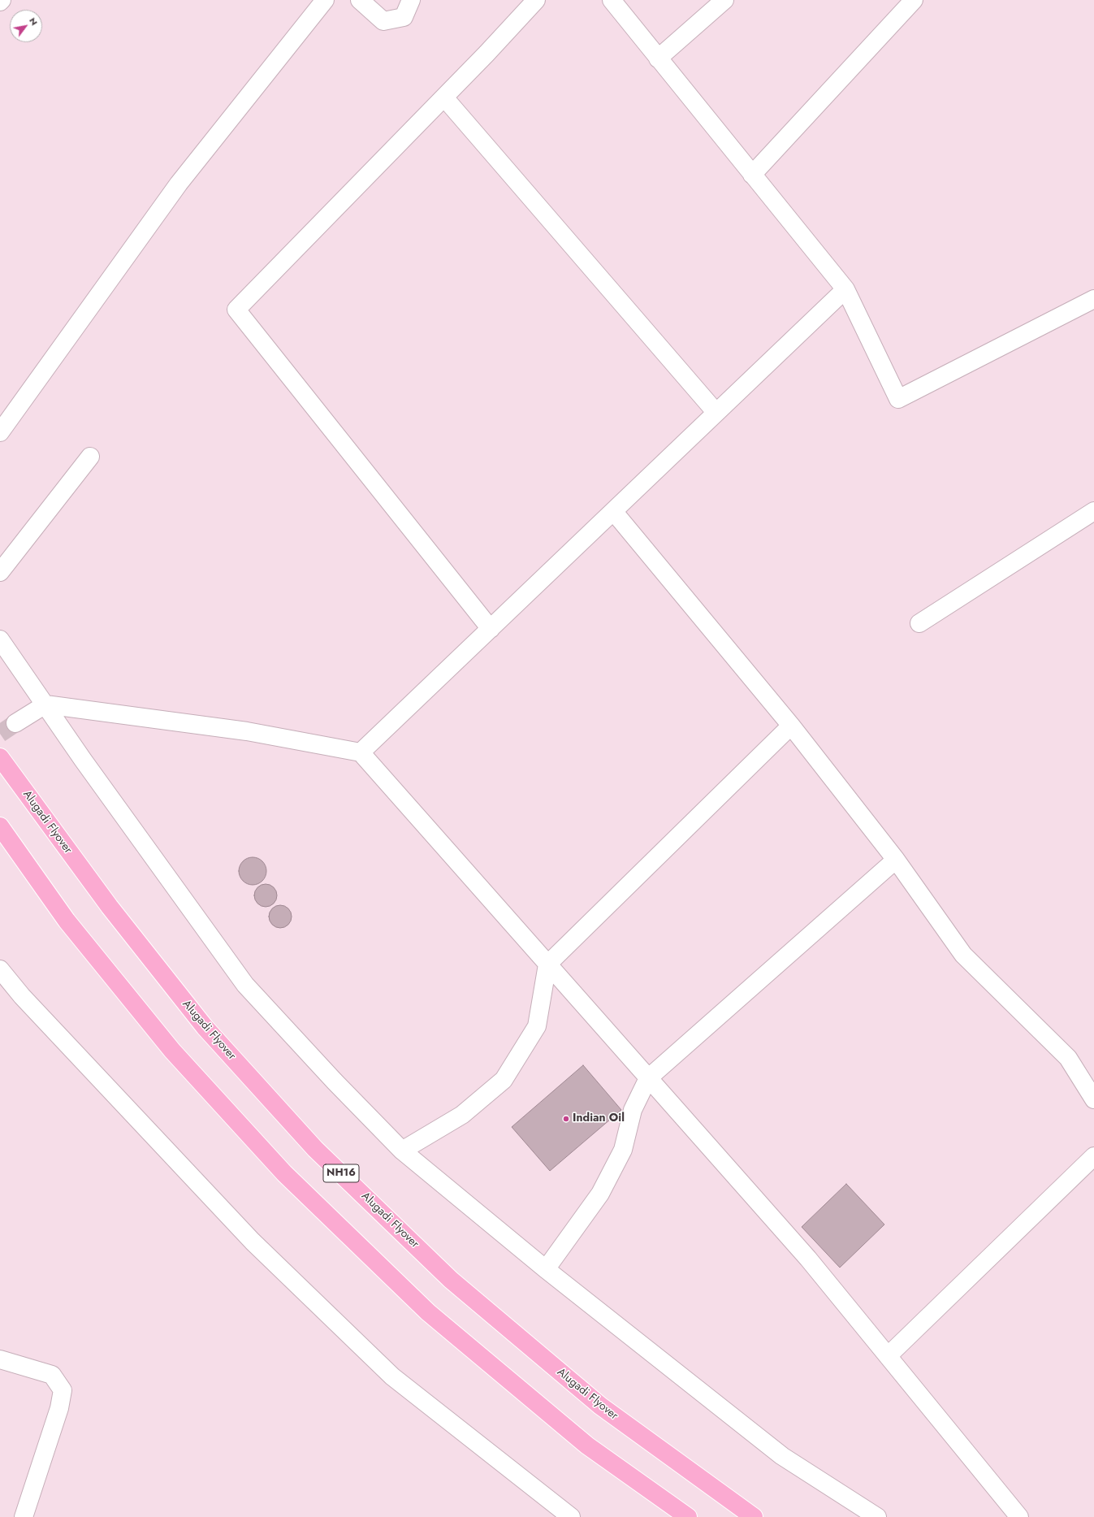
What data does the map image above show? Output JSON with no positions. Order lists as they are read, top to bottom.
{
  "streets": {
    "highway": ["Alugadi Flyover", "NH16"]
  },
  "places": ["Indian Oil"],
  "north": "top right"
}
